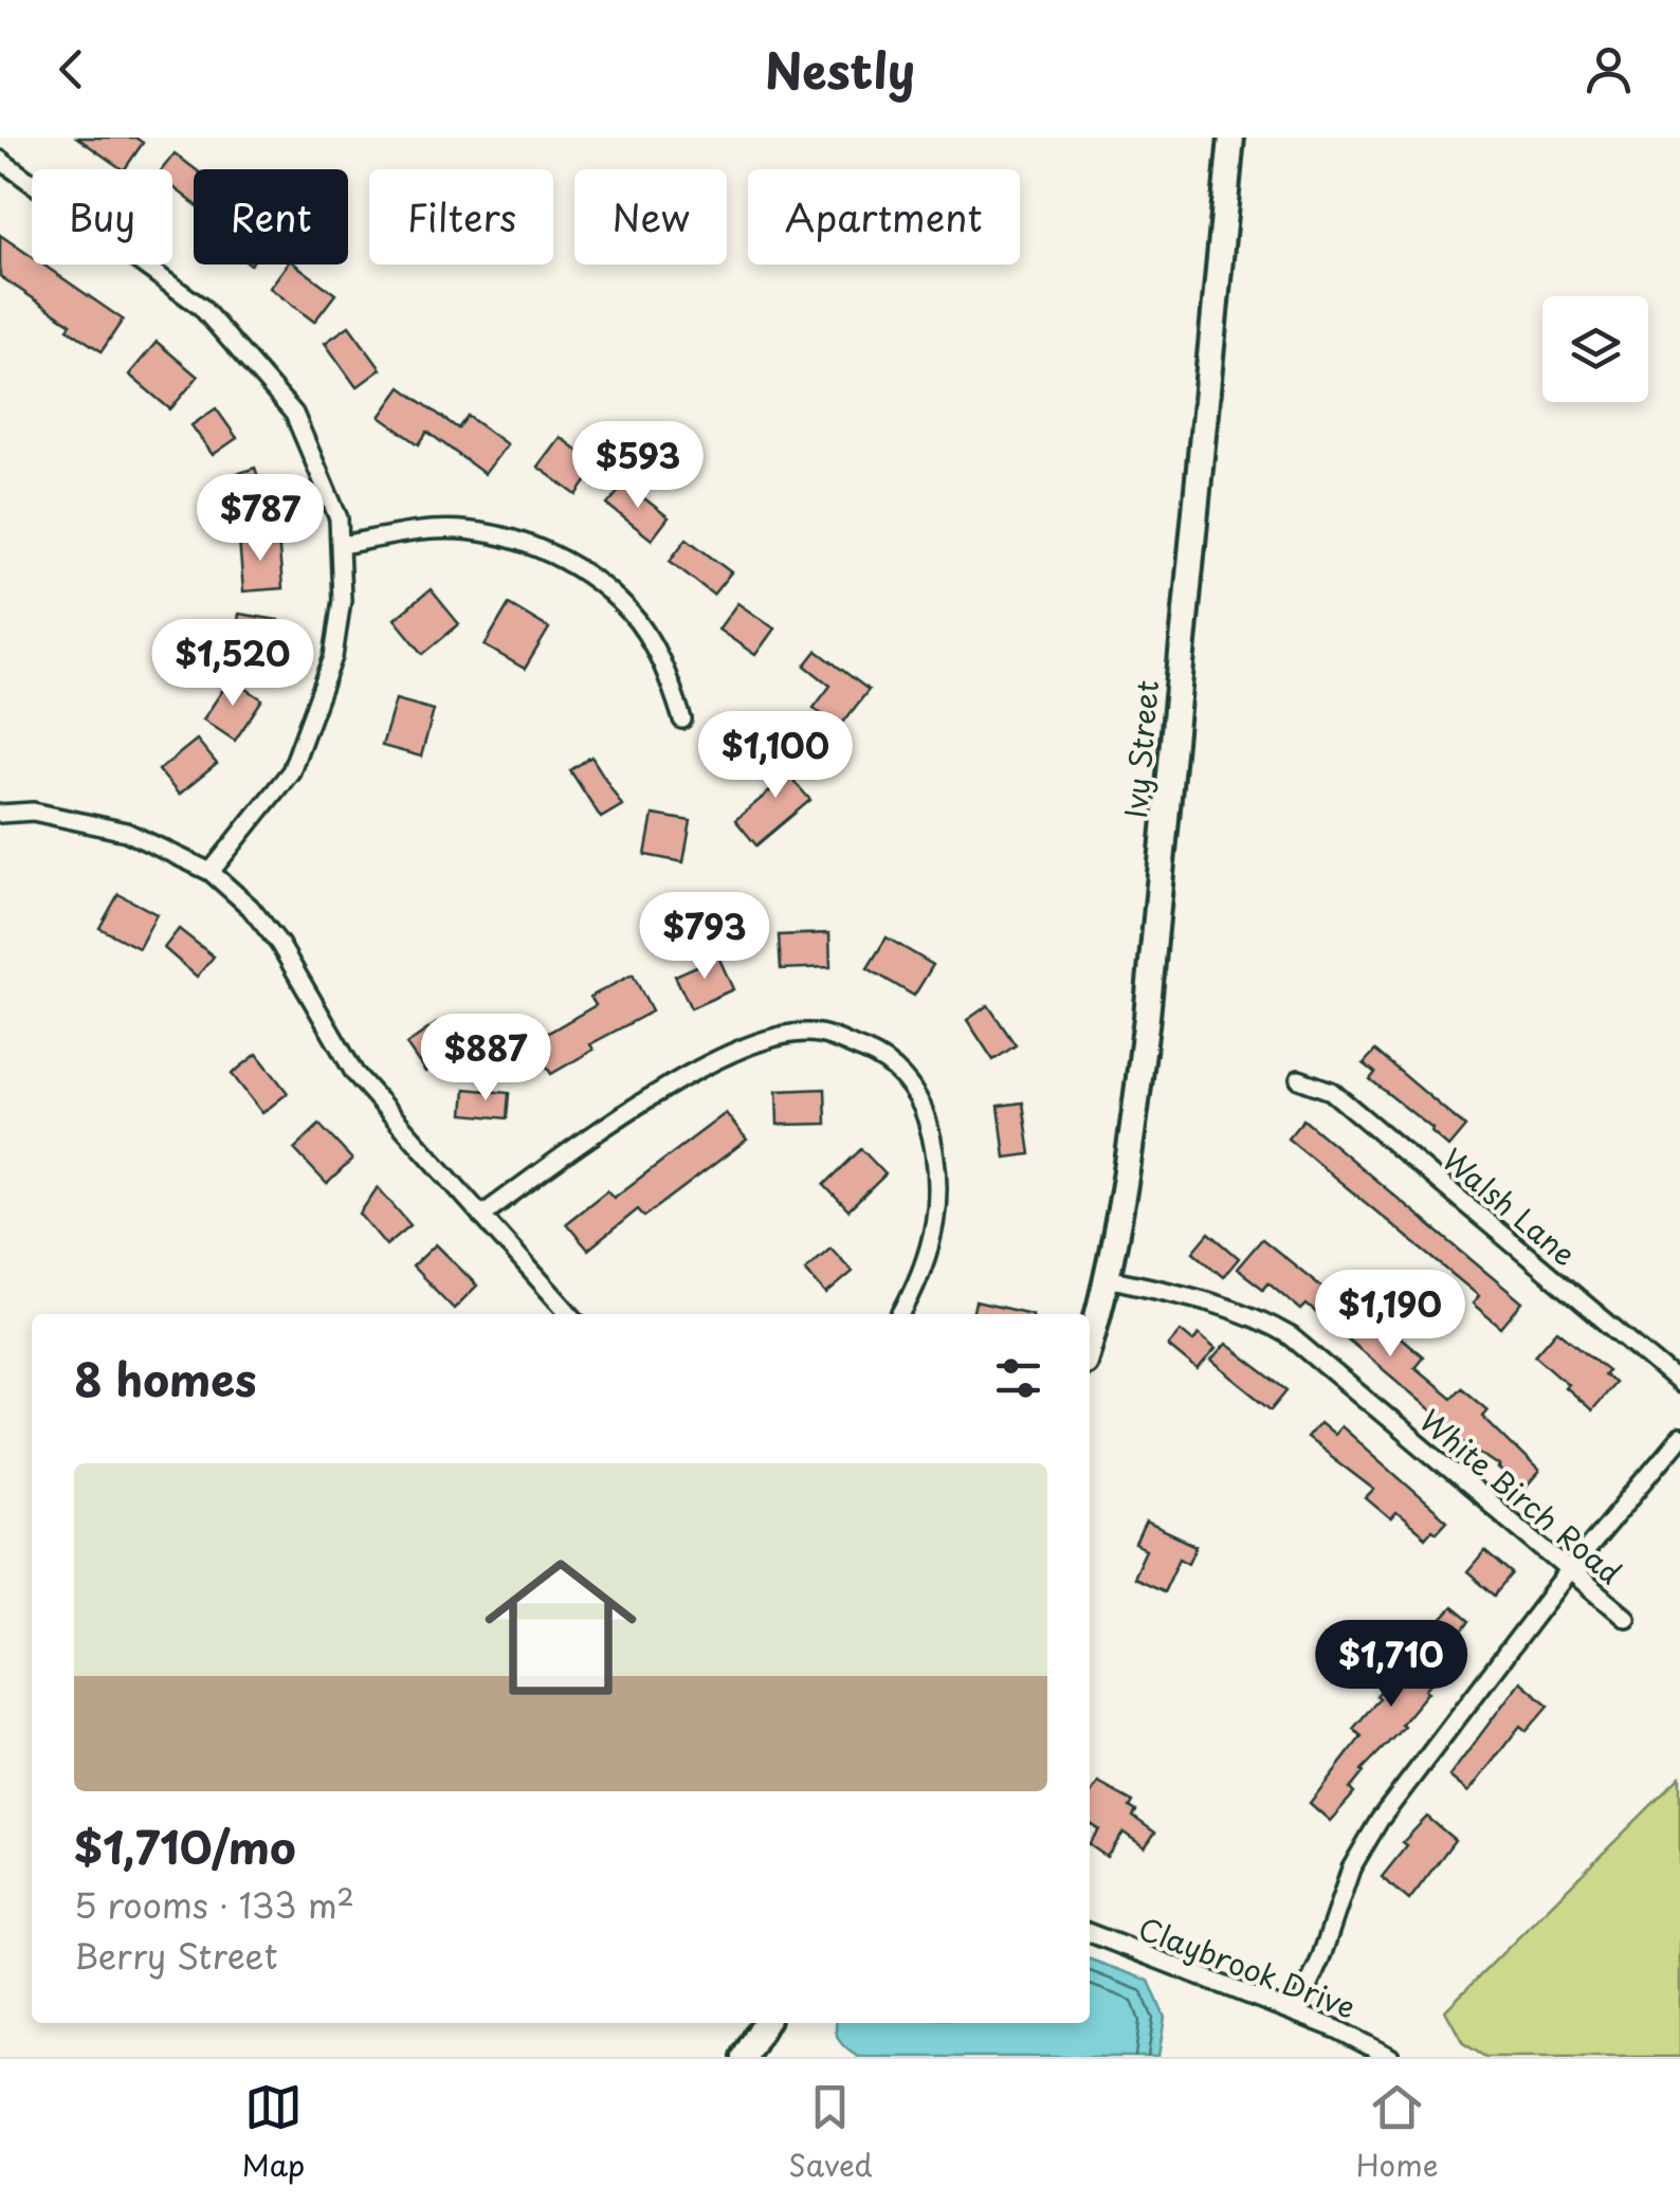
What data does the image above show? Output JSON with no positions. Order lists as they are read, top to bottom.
{
  "streets": {
    "main road": ["Ivy Street"],
    "street": ["Walsh Lane", "White Birch Road", "Claybrook Drive"]
  },
  "crossings": [
    ["Ivy Street", "White Birch Road"]
  ],
  "page": {
    "header": "Nestly",
    "chip": [
      "Buy",
      "Rent",
      "Filters",
      "New",
      "Apartment"
    ],
    "price": [
      "$593",
      "$787",
      "$1,520",
      "$1,100",
      "$793",
      "$887",
      "$1,190",
      "$1,710"
    ],
    "heading": "8 homes",
    "list": [
      {
        "name": "$1,710/mo",
        "note": "5 rooms · 133 m² · Berry Street"
      }
    ],
    "tabs": ["Map", "Saved", "Home"]
  }
}
